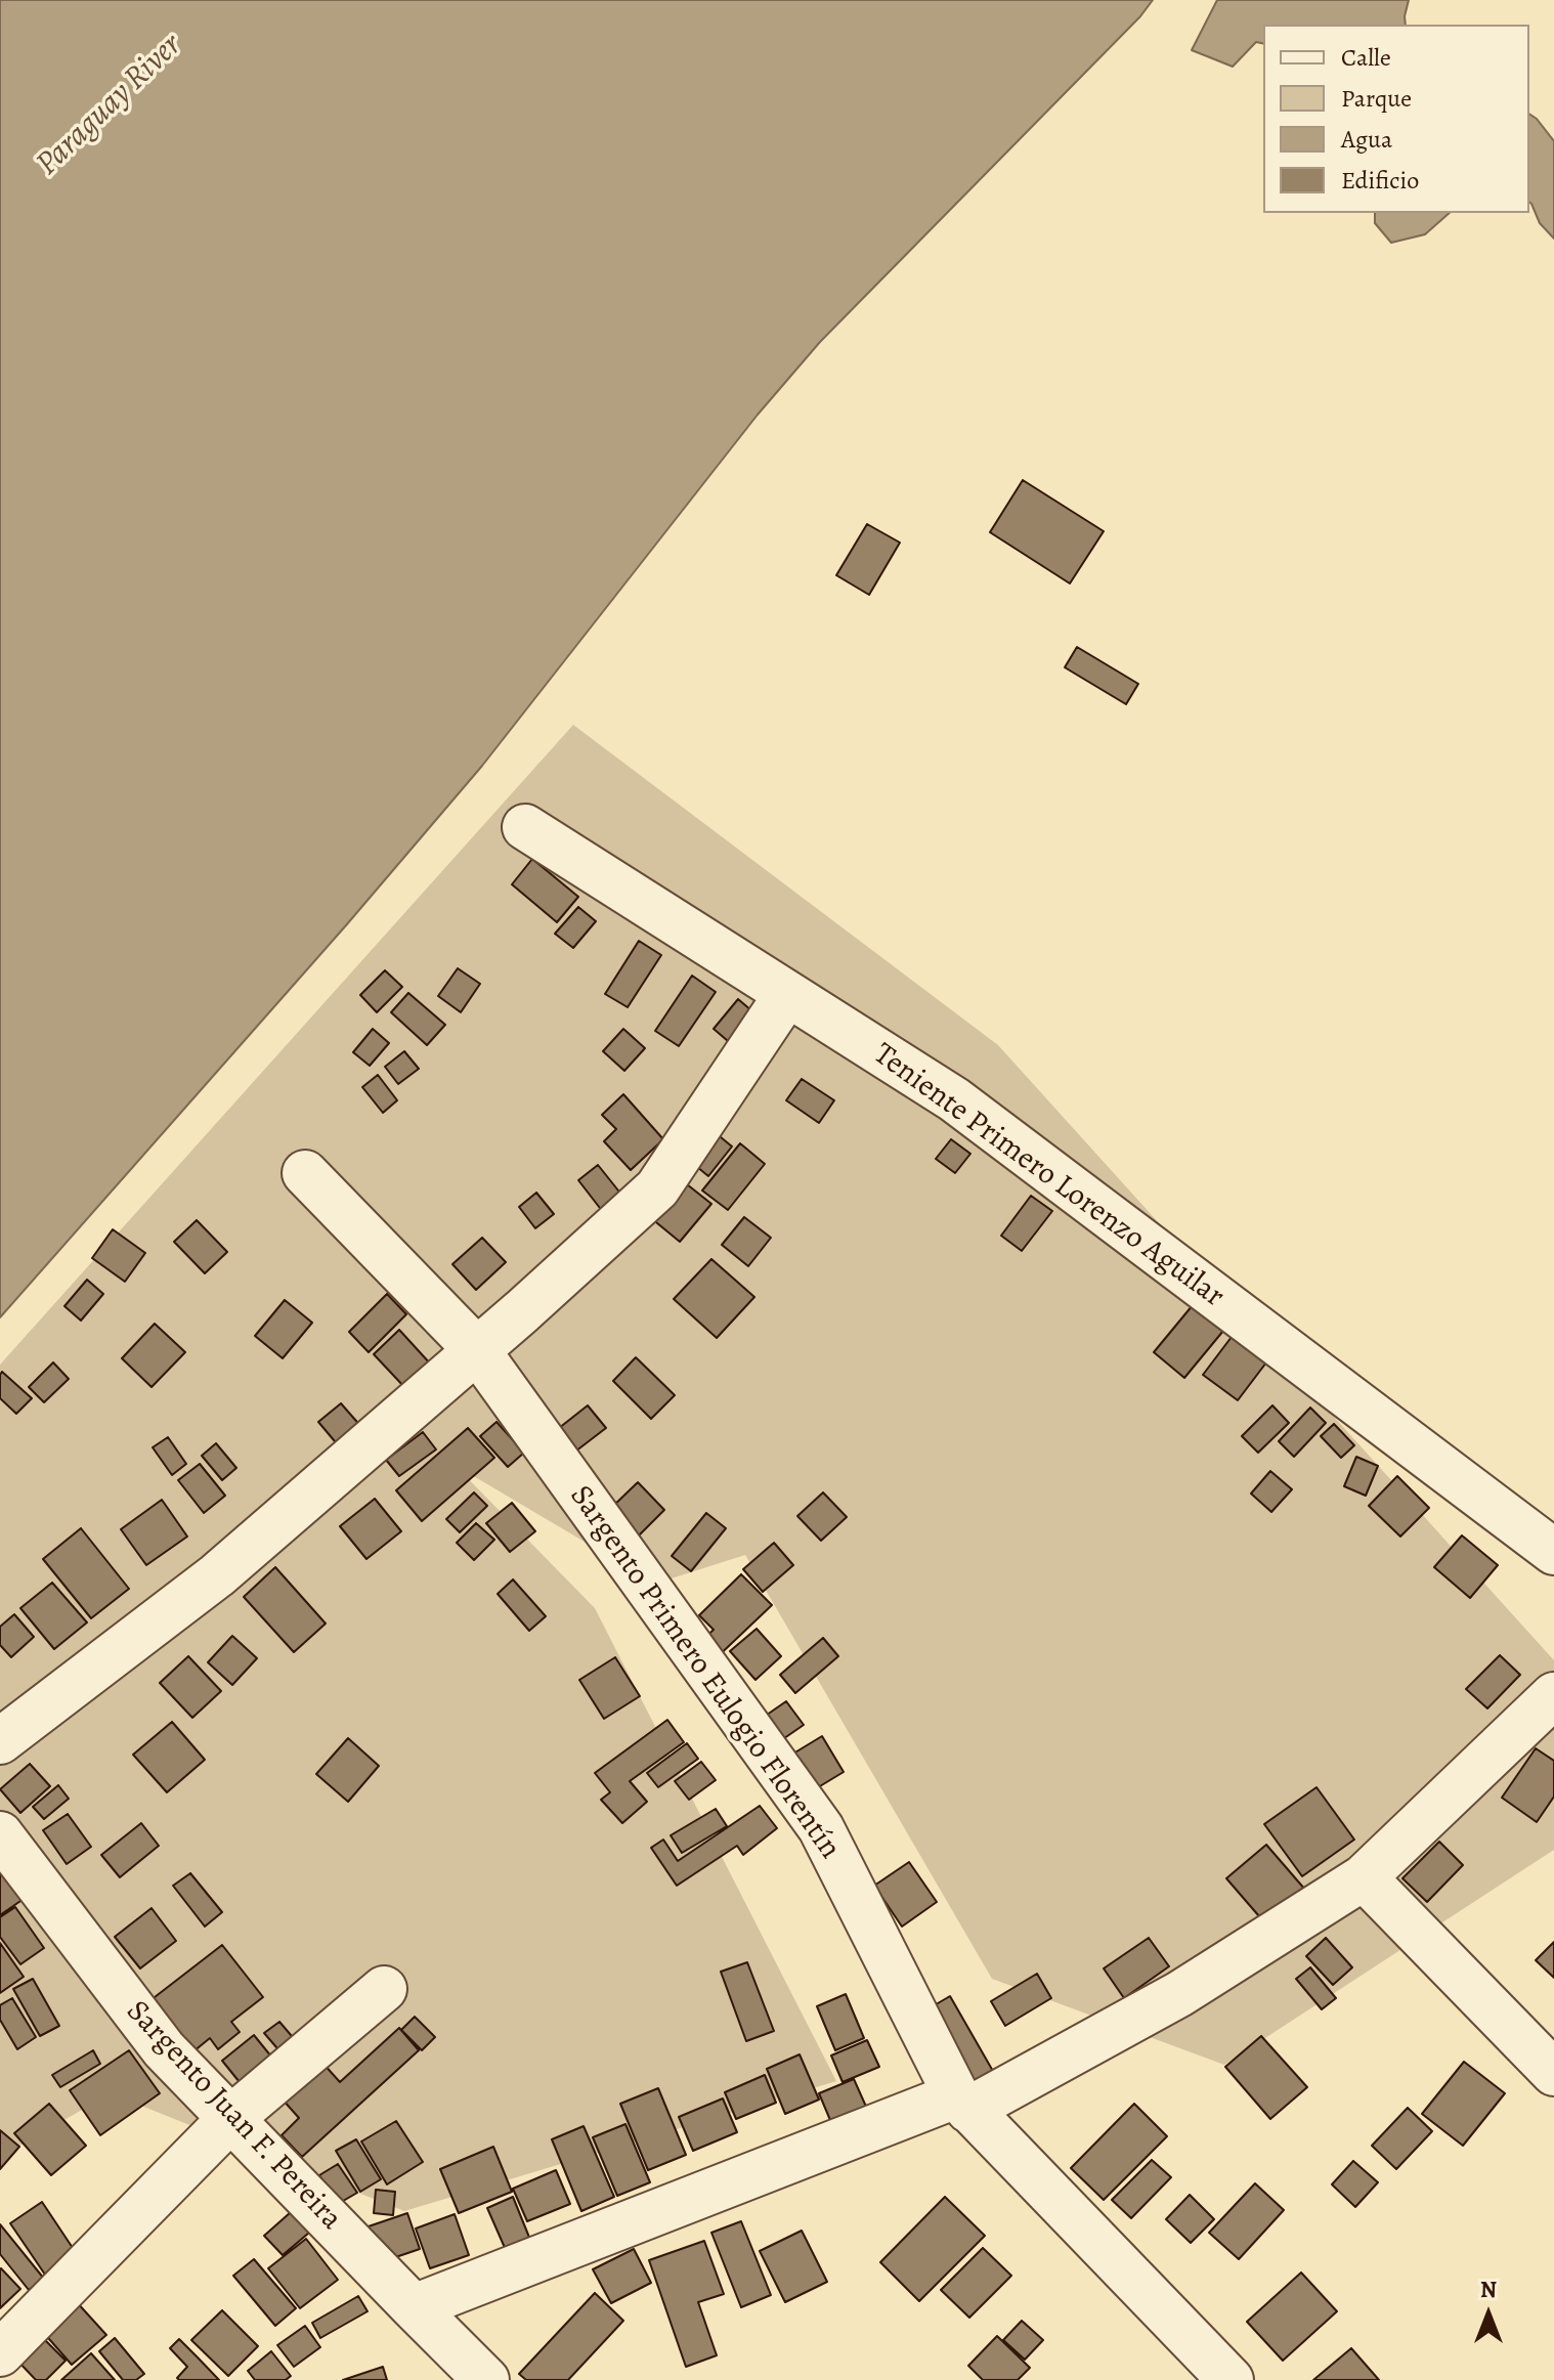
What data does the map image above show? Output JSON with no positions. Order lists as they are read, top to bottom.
{
  "streets": {
    "street": ["Teniente Primero Lorenzo Aguilar", "Sargento Primero Eulogio Florentín", "Sargento Juan F. Pereira"]
  },
  "water": ["Paraguay River"],
  "legend": [
    "Calle",
    "Parque",
    "Agua",
    "Edificio"
  ],
  "north": "top"
}
